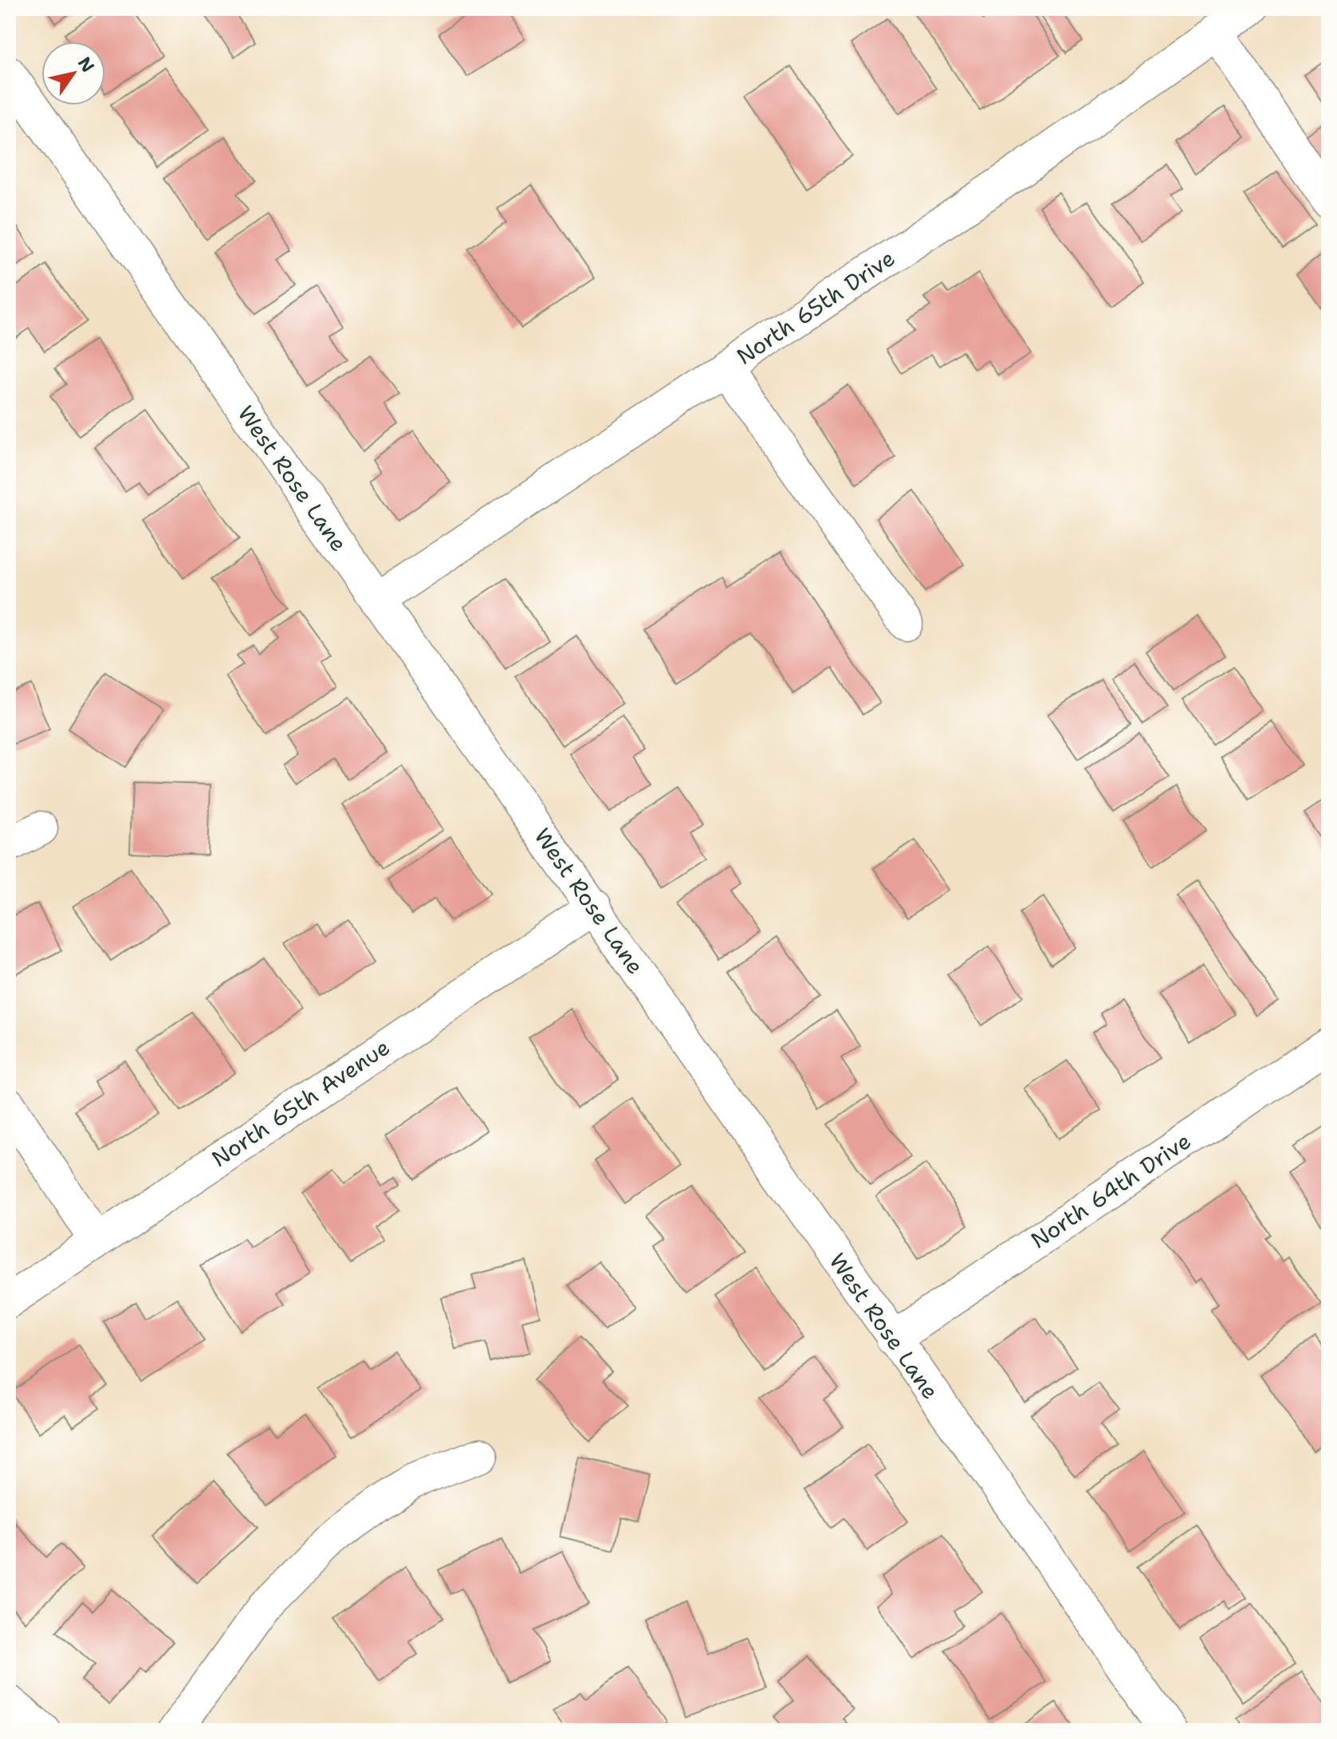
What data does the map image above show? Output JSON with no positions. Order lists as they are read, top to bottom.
{
  "streets": {
    "street": [
      "North 65th Drive",
      "West Rose Lane",
      "North 65th Avenue",
      "North 64th Drive"
    ]
  },
  "crossings": [
    ["North 65th Drive", "West Rose Lane"],
    ["West Rose Lane", "North 65th Avenue"],
    ["West Rose Lane", "North 64th Drive"]
  ],
  "north": "top right"
}
